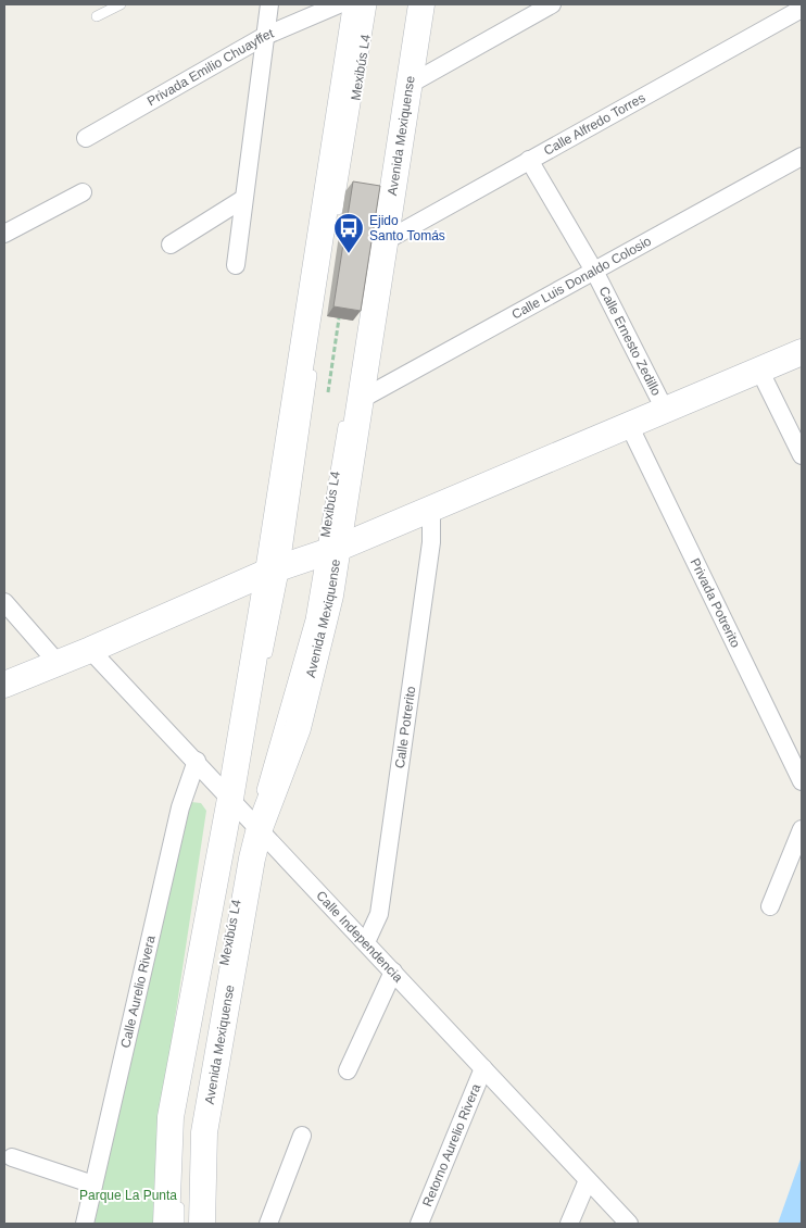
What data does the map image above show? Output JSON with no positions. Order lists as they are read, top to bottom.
{
  "streets": {
    "main road": ["Avenida Mexiquense"],
    "street": [
      "Privada Emilio Chuayffet",
      "Calle Alfredo Torres",
      "Calle Luis Donaldo Colosio",
      "Calle Ernesto Zedillo",
      "Privada Potrerito",
      "Calle Potrerito",
      "Calle Independencia",
      "Calle Aurelio Rivera",
      "Retorno Aurelio Rivera"
    ],
    "lane": ["Mexibús L4"]
  },
  "crossings": [
    ["Mexibús L4", "Avenida Mexiquense"],
    ["Mexibús L4", "Calle Independencia"],
    ["Calle Alfredo Torres", "Avenida Mexiquense"],
    ["Calle Alfredo Torres", "Calle Ernesto Zedillo"],
    ["Avenida Mexiquense", "Calle Luis Donaldo Colosio"],
    ["Avenida Mexiquense", "Calle Independencia"],
    ["Calle Luis Donaldo Colosio", "Calle Ernesto Zedillo"],
    ["Calle Potrerito", "Calle Independencia"],
    ["Calle Independencia", "Calle Aurelio Rivera"],
    ["Calle Independencia", "Retorno Aurelio Rivera"]
  ],
  "parks": ["Parque La Punta"],
  "places": {
    "bus stop": ["Ejido Santo Tomás"]
  }
}
